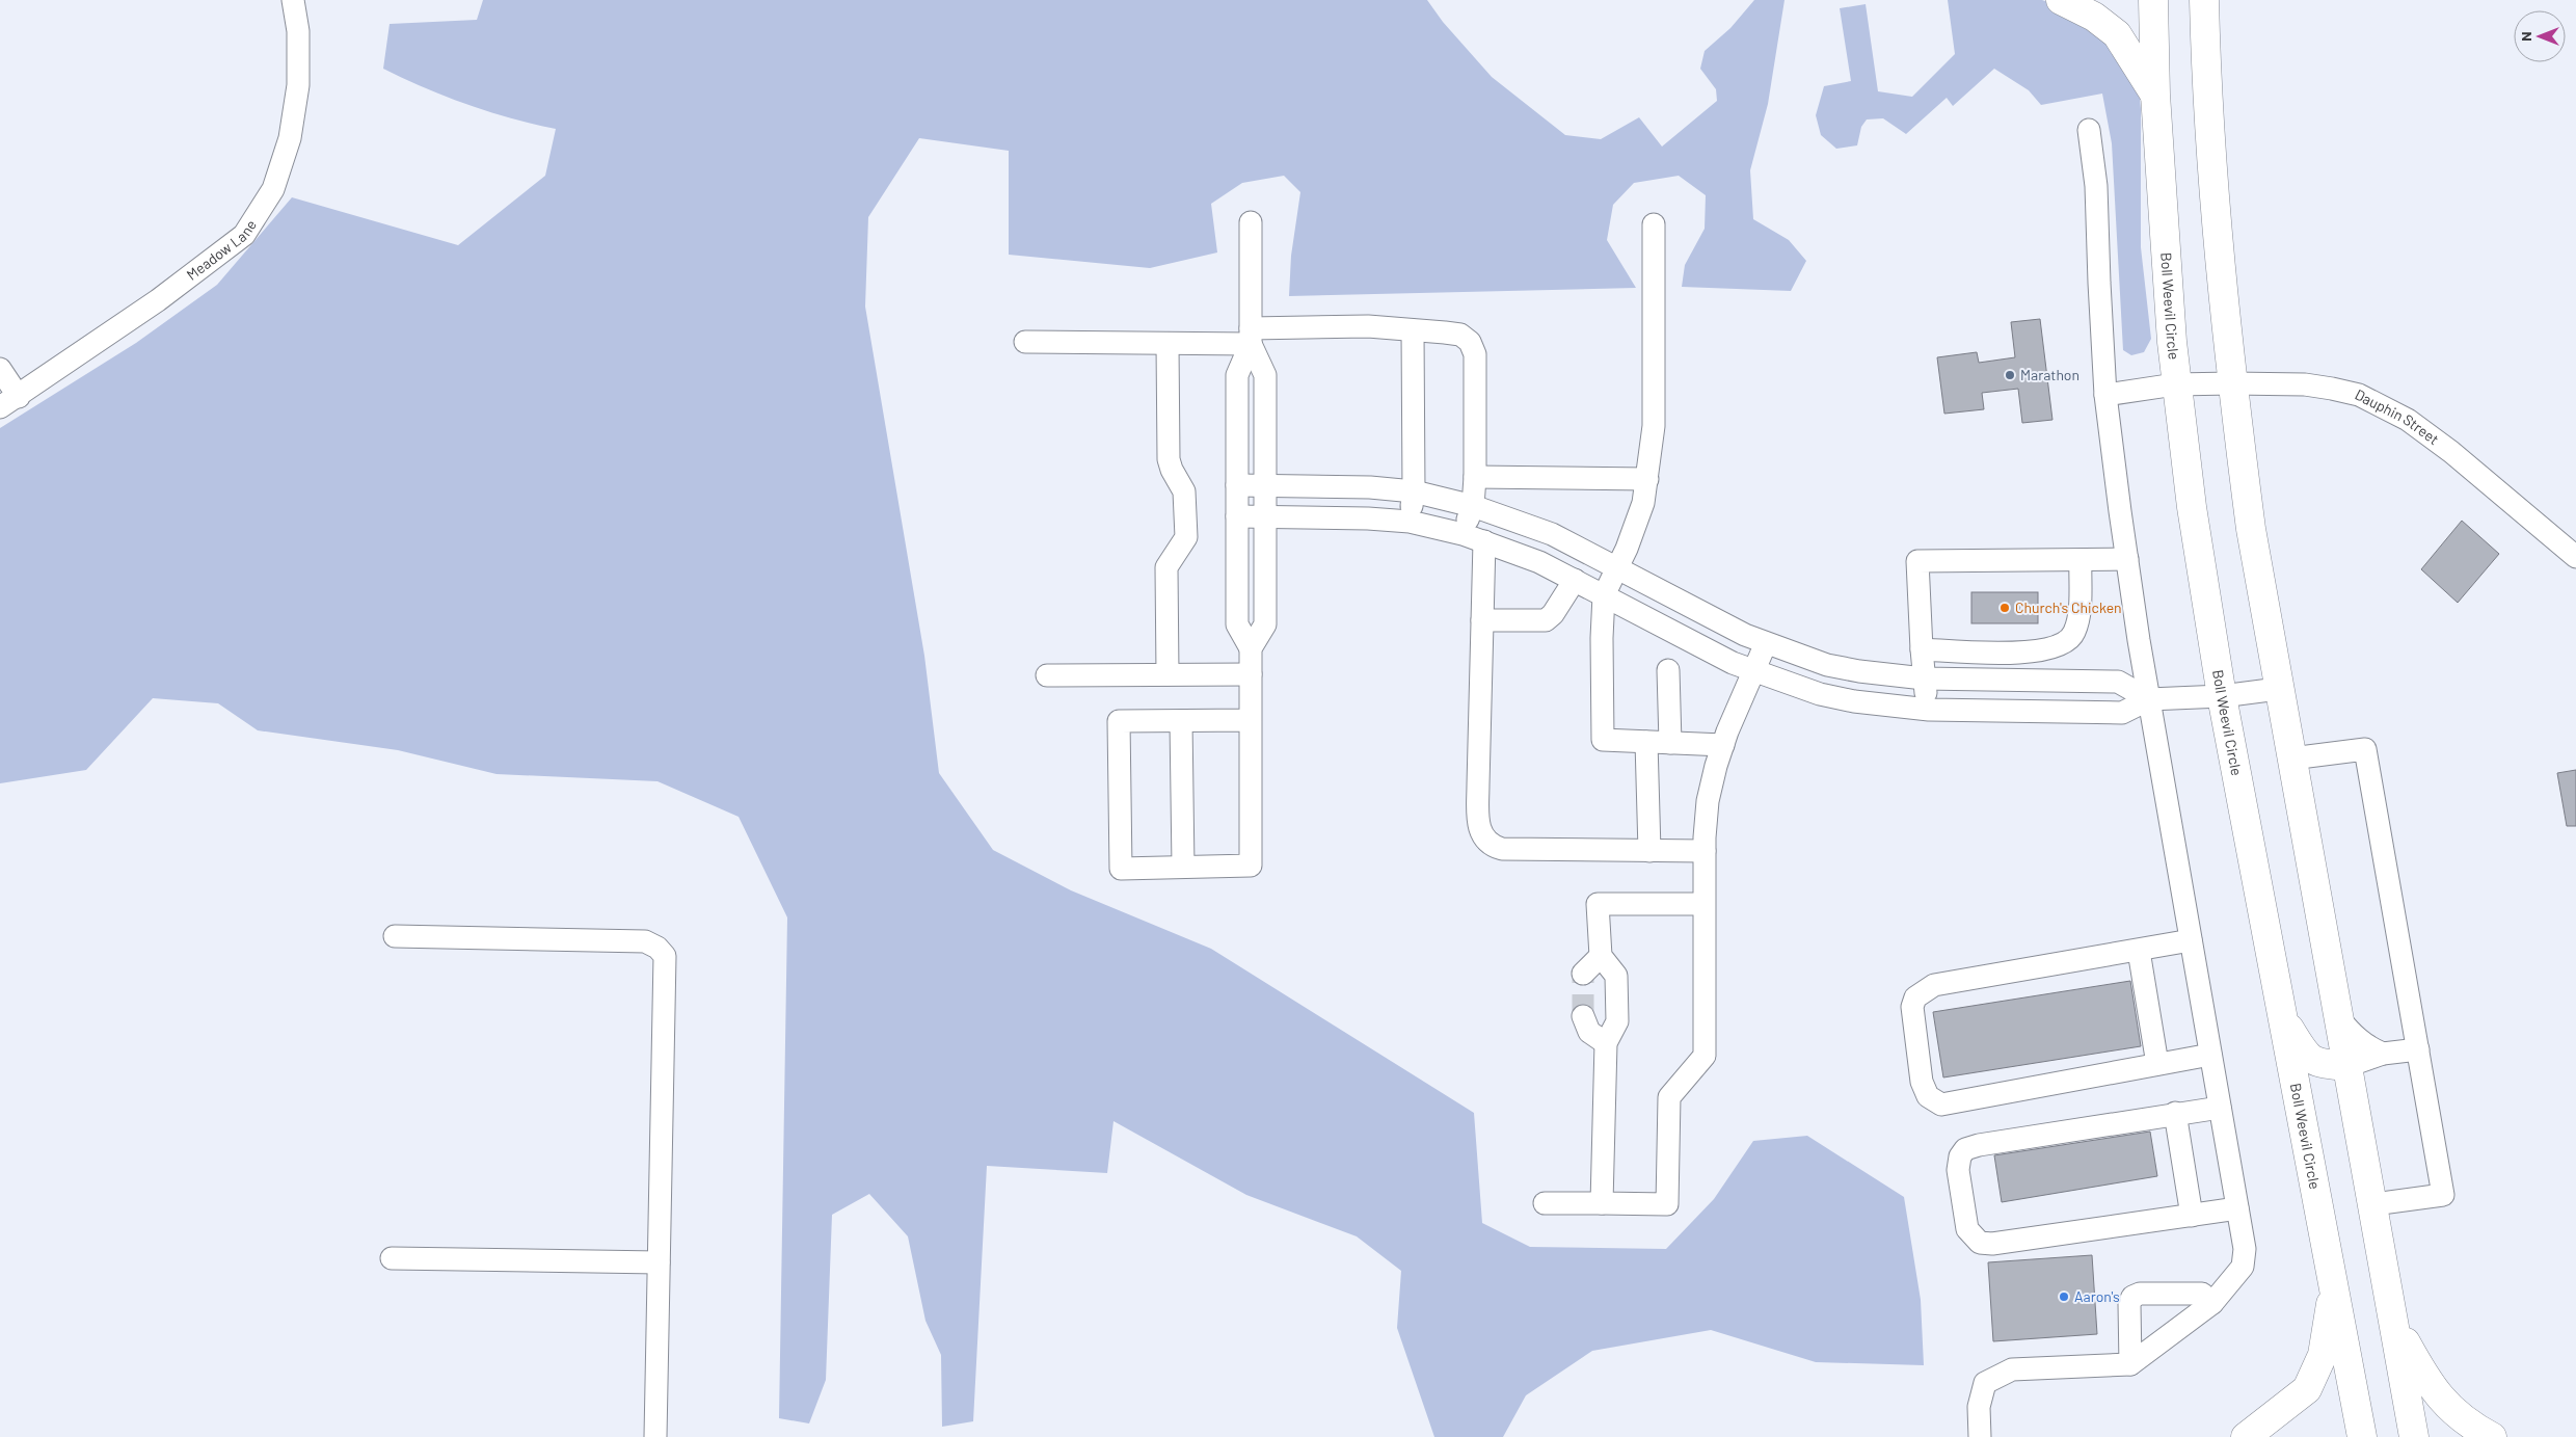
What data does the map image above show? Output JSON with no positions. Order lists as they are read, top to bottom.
{
  "streets": {
    "highway": ["Boll Weevil Circle"],
    "street": ["Meadow Lane", "Dauphin Street"]
  },
  "crossings": [
    ["Boll Weevil Circle", "Dauphin Street"]
  ],
  "places": ["Marathon", "Church's Chicken", "Aaron's"],
  "north": "left"
}
